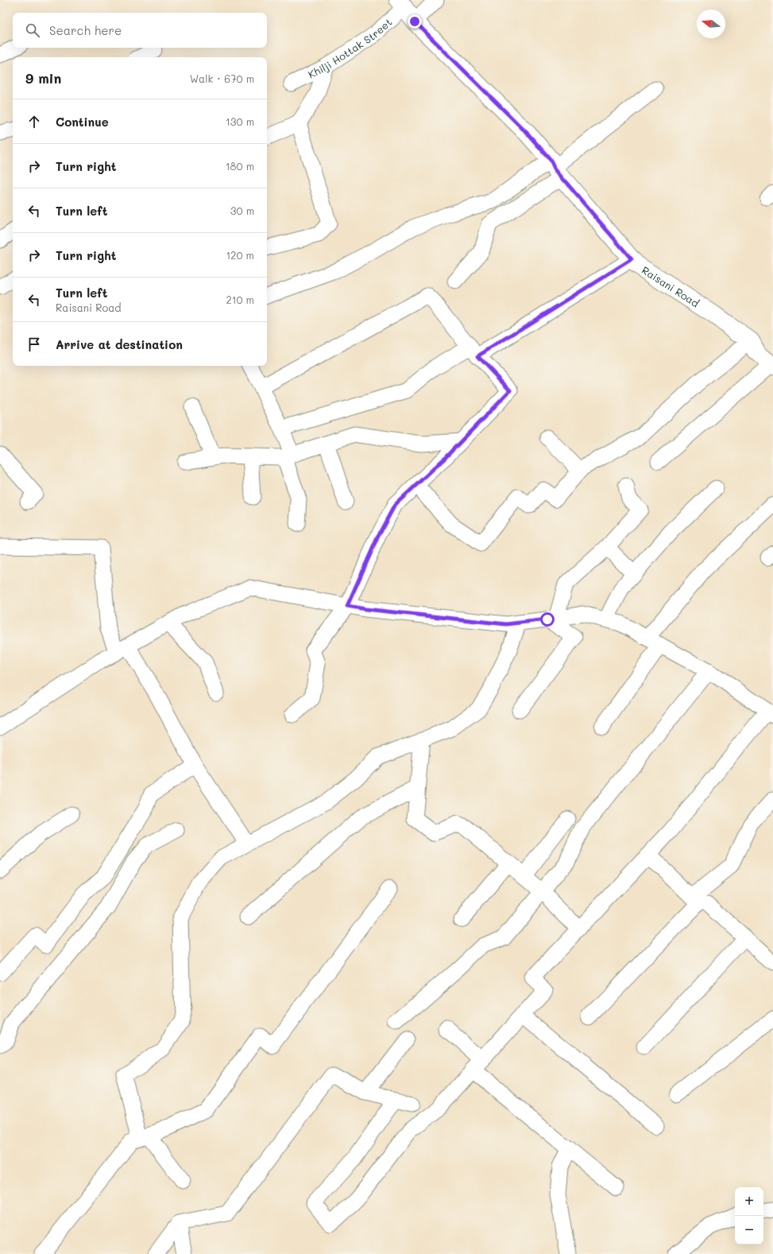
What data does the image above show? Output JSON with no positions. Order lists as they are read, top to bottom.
{
  "streets": {
    "main road": ["Raisani Road"],
    "street": ["Khilji Hottak Street"]
  },
  "crossings": [
    ["Khilji Hottak Street", "Raisani Road"]
  ],
  "north": "left",
  "page": {
    "search": "Search here",
    "heading": ["9 min", "Walk · 670 m"],
    "list": [
      ["Continue", "130 m"],
      ["Turn right", "180 m"],
      ["Turn left", "30 m"],
      ["Turn right", "120 m"],
      ["Turn left", "Raisani Road", "210 m"],
      "Arrive at destination"
    ],
    "map_buttons": ["+", "−"]
  }
}
